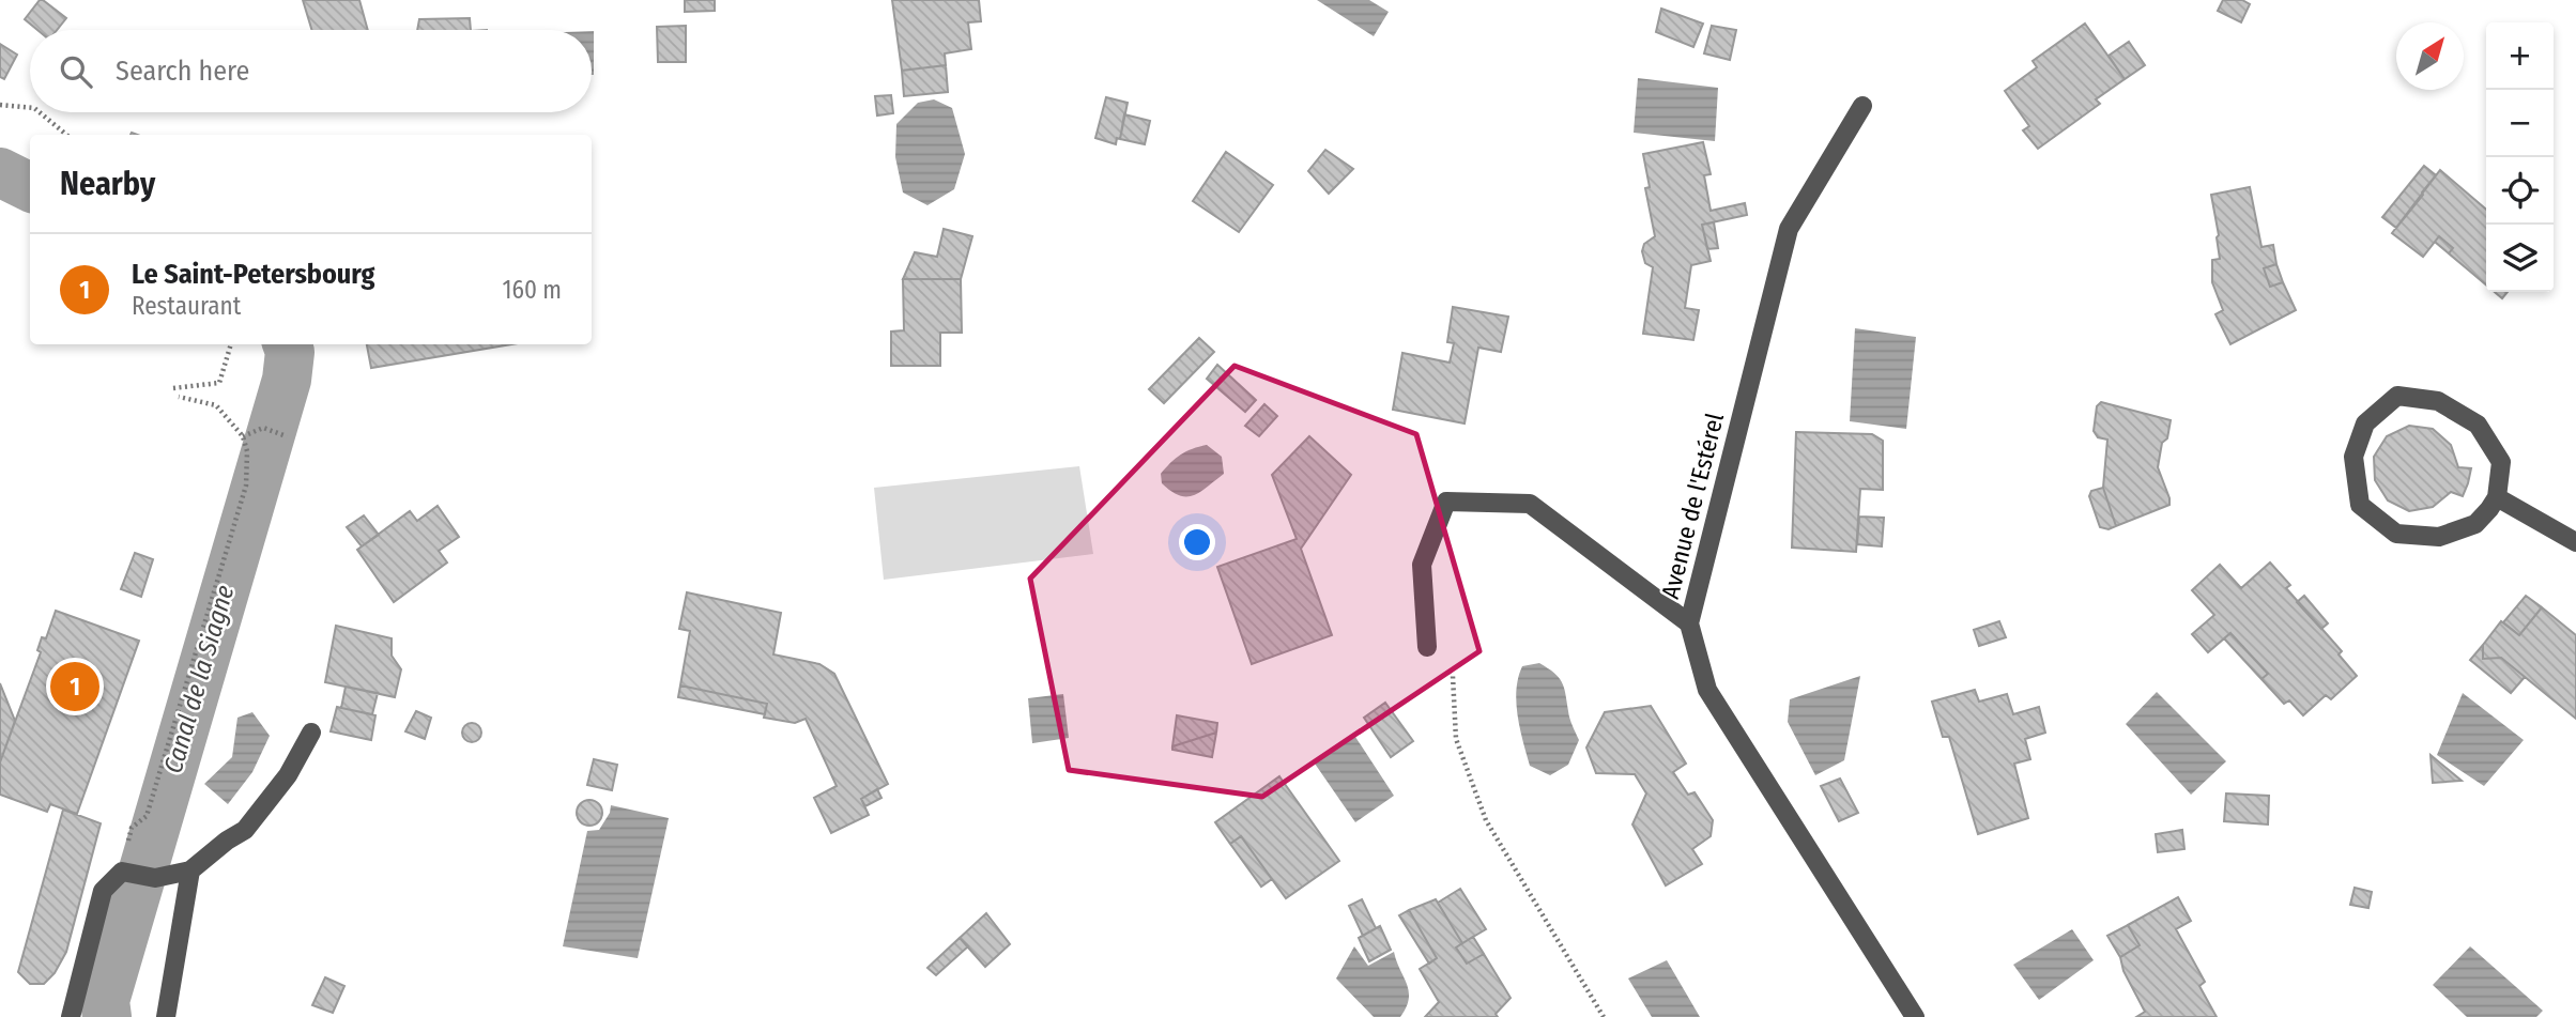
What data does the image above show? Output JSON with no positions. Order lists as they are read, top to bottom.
{
  "streets": {
    "street": ["Avenue de l'Estérel"]
  },
  "water": ["Canal de la Siagne"],
  "north": "top right",
  "page": {
    "map_buttons": ["+", "−"],
    "search": "Search here",
    "heading": "Nearby",
    "list": [
      {
        "mark": "1",
        "name": "Le Saint-Petersbourg",
        "note": "Restaurant",
        "value": "160 m"
      }
    ],
    "pins": "1"
  }
}
